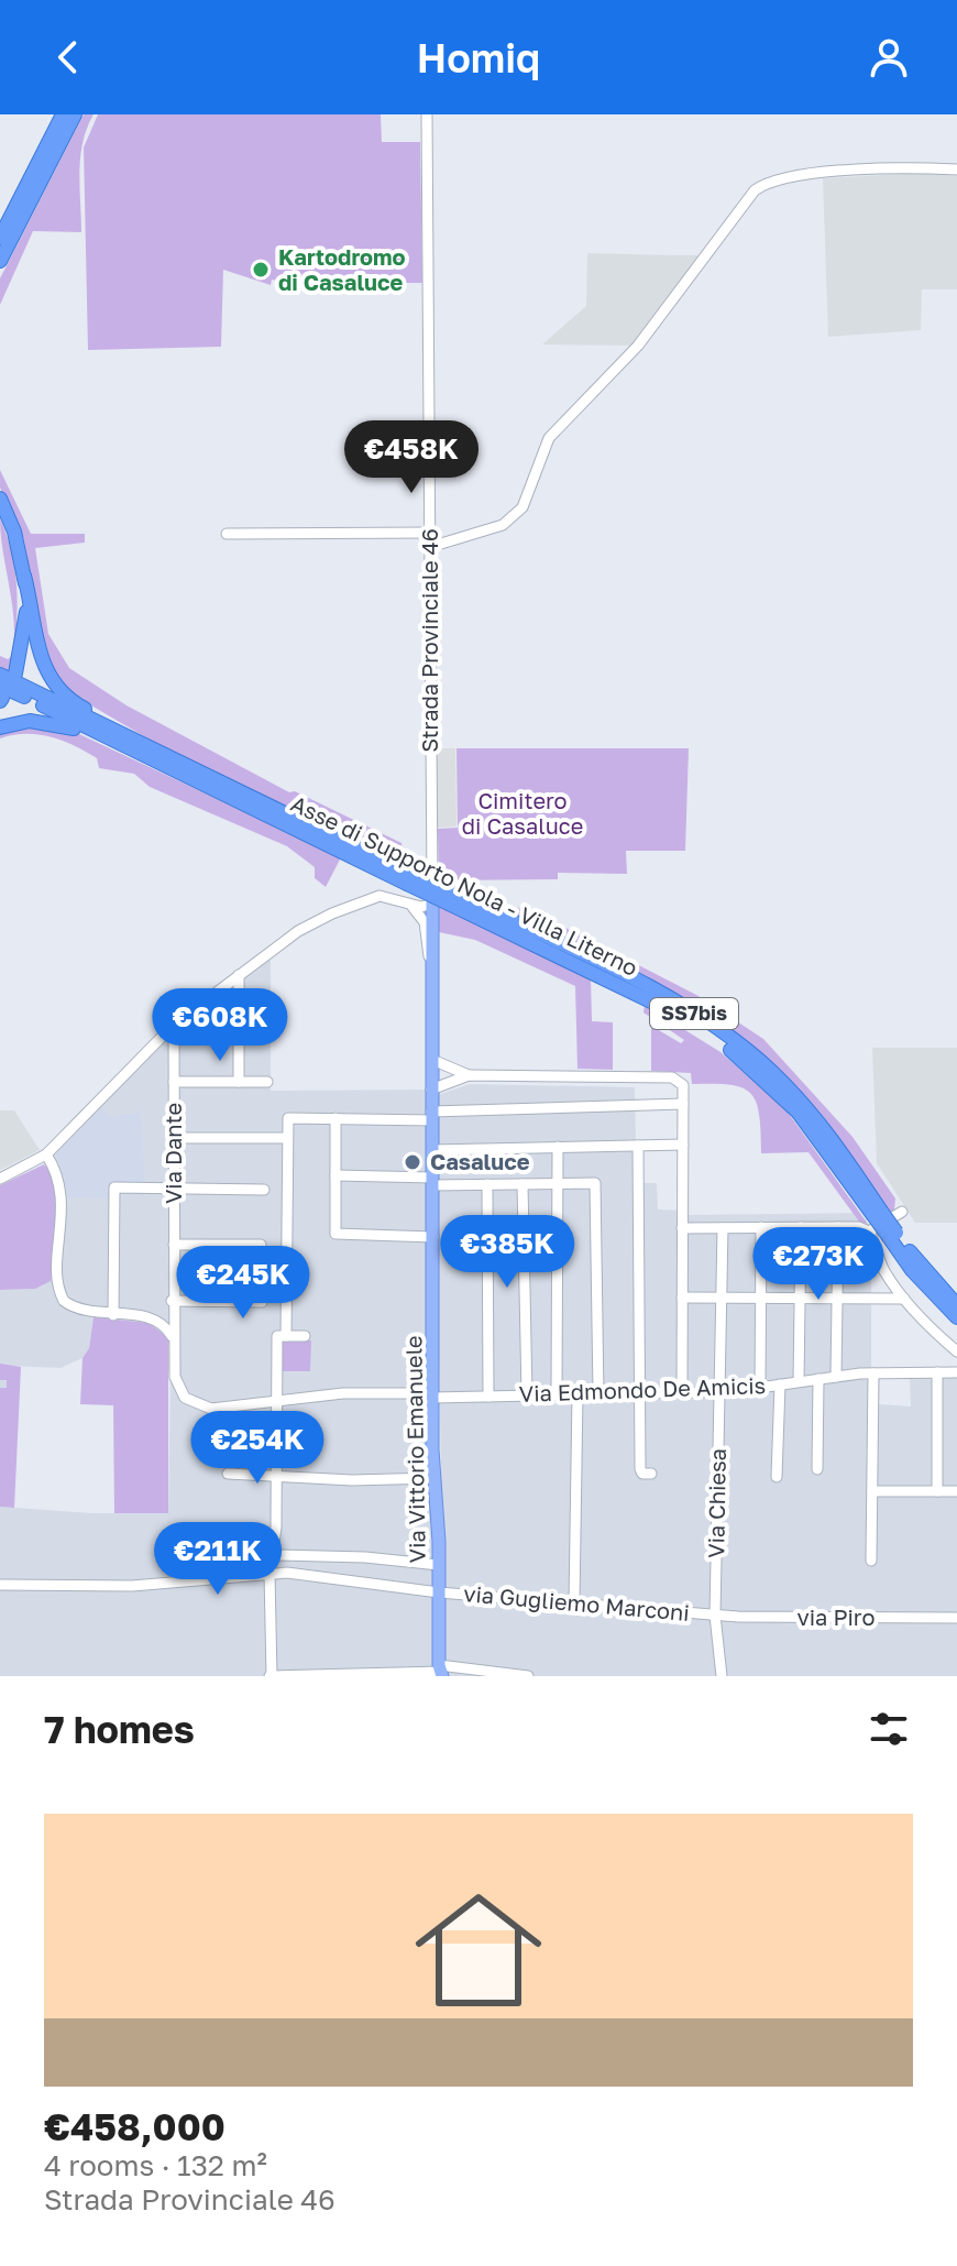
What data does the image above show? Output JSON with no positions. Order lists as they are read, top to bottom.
{
  "streets": {
    "highway": ["Asse di Supporto Nola - Villa Literno", "SS7bis"],
    "main road": ["Via Vittorio Emanuele"],
    "street": [
      "Strada Provinciale 46",
      "Via Dante",
      "Via Edmondo De Amicis",
      "Via Chiesa",
      "via Gugliemo Marconi",
      "via Piro"
    ]
  },
  "crossings": [
    ["Strada Provinciale 46", "Via Vittorio Emanuele"],
    ["Via Dante", "Via Edmondo De Amicis"],
    ["Via Dante", "Via Vittorio Emanuele"],
    ["Via Edmondo De Amicis", "Via Vittorio Emanuele"],
    ["Via Edmondo De Amicis", "Via Chiesa"],
    ["Via Vittorio Emanuele", "via Gugliemo Marconi"],
    ["Via Chiesa", "via Gugliemo Marconi"],
    ["Via Chiesa", "via Piro"],
    ["via Gugliemo Marconi", "via Piro"]
  ],
  "parks": ["Cimitero di Casaluce"],
  "places": ["Kartodromo di Casaluce", "Casaluce"],
  "page": {
    "header": "Homiq",
    "price": [
      "€458K",
      "€608K",
      "€385K",
      "€273K",
      "€245K",
      "€254K",
      "€211K"
    ],
    "heading": "7 homes",
    "list": [
      {
        "name": "€458,000",
        "note": "4 rooms · 132 m² · Strada Provinciale 46"
      }
    ]
  }
}
